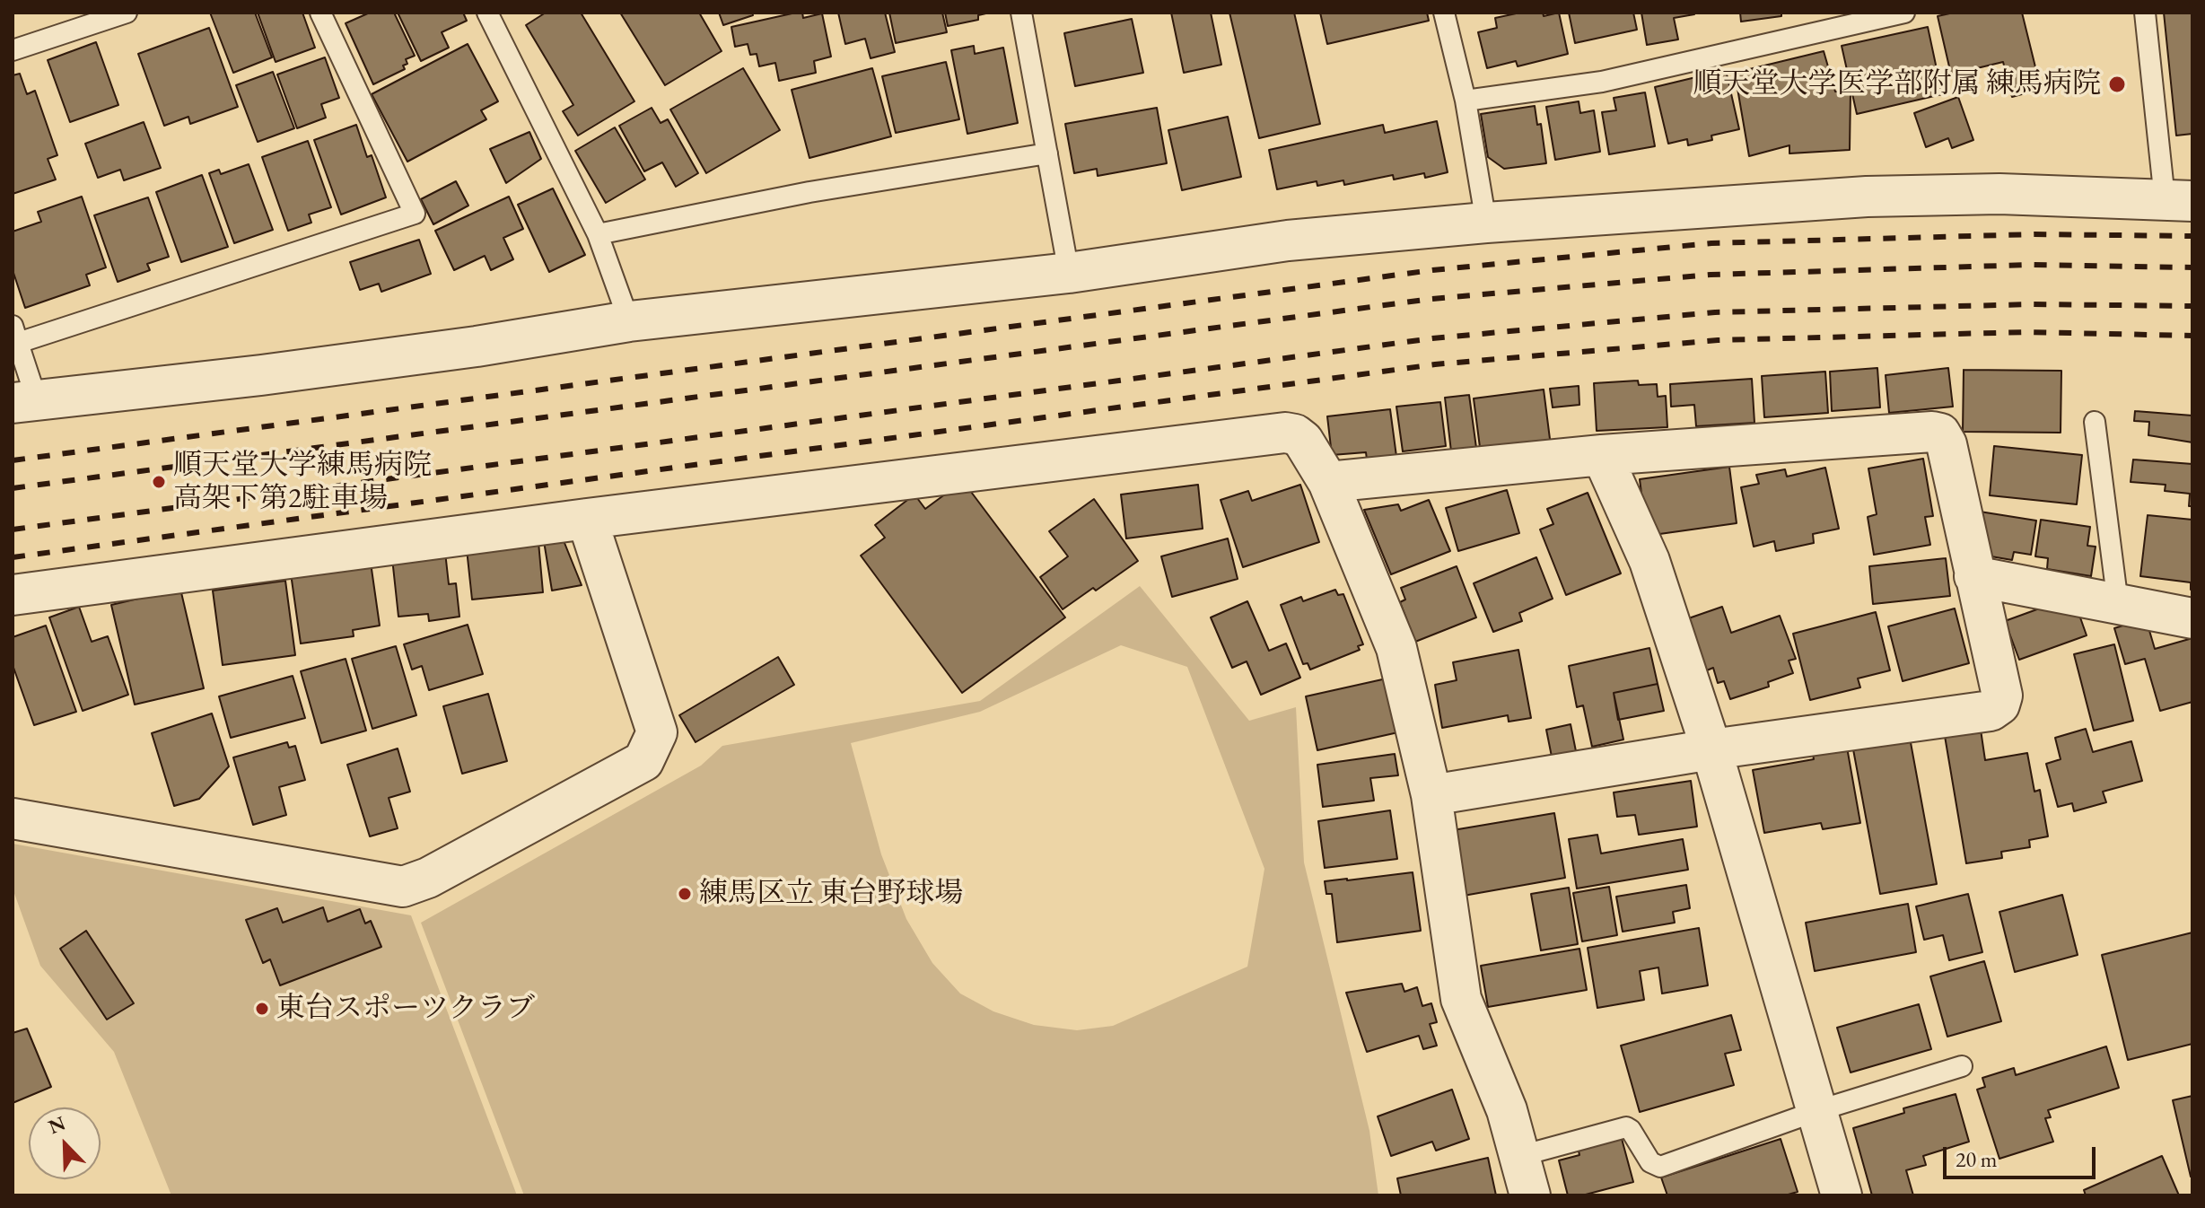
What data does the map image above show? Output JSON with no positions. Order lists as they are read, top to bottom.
{
  "places": [
    "順天堂大学医学部附属 練馬病院",
    "順天堂大学練馬病院 高架下第2駐車場",
    "練馬区立 東台野球場",
    "東台スポーツクラブ"
  ],
  "scale_bar": "20 m",
  "north": "top left"
}
